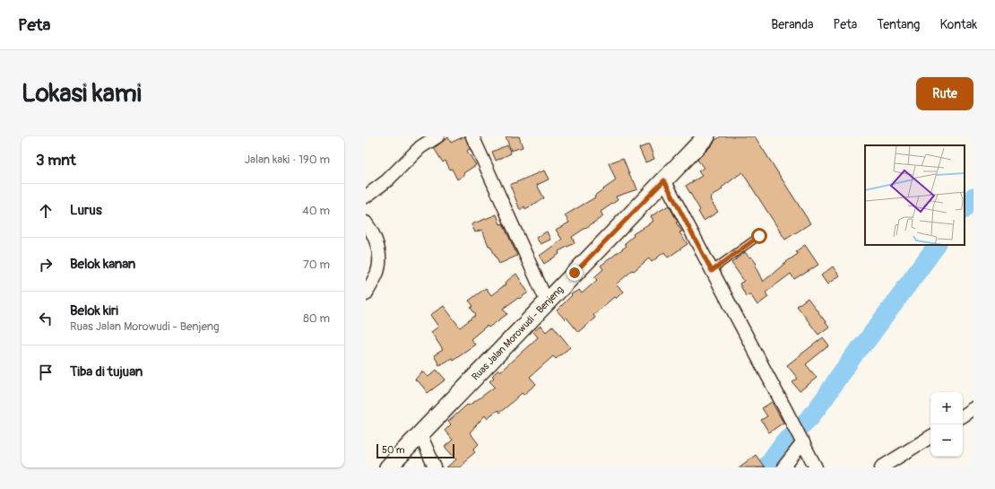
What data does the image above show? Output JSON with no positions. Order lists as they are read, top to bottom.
{
  "streets": {
    "main road": ["Ruas Jalan Morowudi - Benjeng"]
  },
  "scale_bar": "50 m",
  "page": {
    "header": "Peta",
    "nav": [
      "Beranda",
      "Peta",
      "Tentang",
      "Kontak"
    ],
    "buttons": "Rute",
    "title": "Lokasi kami",
    "heading": ["3 mnt", "Jalan kaki · 190 m"],
    "list": [
      ["Lurus", "40 m"],
      ["Belok kanan", "70 m"],
      ["Belok kiri", "Ruas Jalan Morowudi - Benjeng", "80 m"],
      "Tiba di tujuan"
    ],
    "map_buttons": ["+", "−"],
    "scale": "50 m"
  }
}
